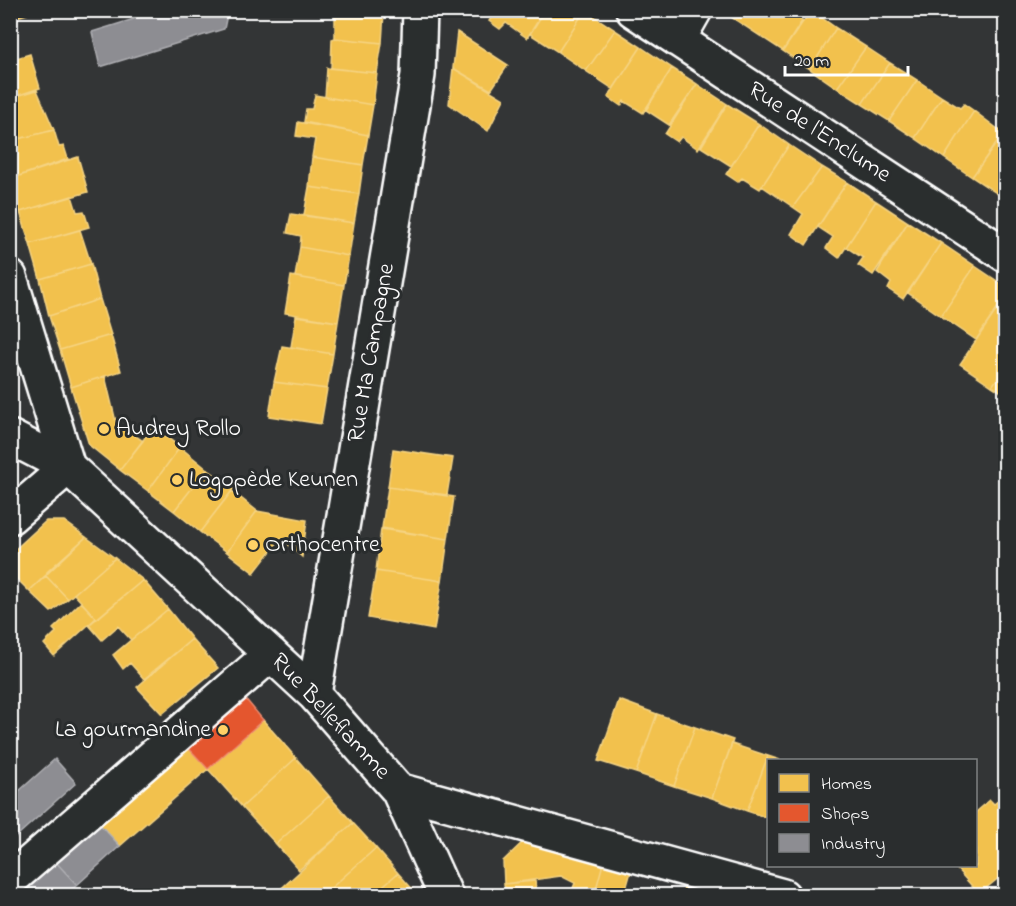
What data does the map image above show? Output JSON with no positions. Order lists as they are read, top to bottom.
{
  "streets": {
    "street": ["Rue de l'Enclume", "Rue Ma Campagne", "Rue Belleflamme"]
  },
  "crossings": [
    ["Rue Ma Campagne", "Rue Belleflamme"]
  ],
  "places": [
    "Audrey Rollo",
    "Logopède Keunen",
    "Orthocentre",
    "La gourmandine"
  ],
  "legend": ["Homes", "Shops", "Industry"],
  "scale_bar": "20 m"
}
